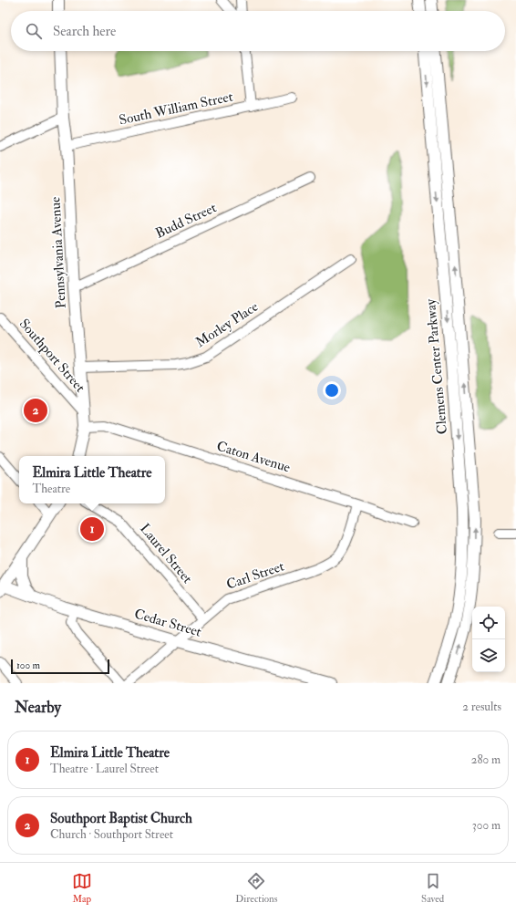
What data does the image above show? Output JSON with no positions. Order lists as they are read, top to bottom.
{
  "streets": {
    "main road": ["Pennsylvania Avenue", "Clemens Center Parkway", "Cedar Street"],
    "street": [
      "South William Street",
      "Budd Street",
      "Morley Place",
      "Southport Street",
      "Caton Avenue",
      "Laurel Street",
      "Carl Street"
    ]
  },
  "crossings": [
    ["South William Street", "Pennsylvania Avenue"],
    ["Budd Street", "Pennsylvania Avenue"],
    ["Pennsylvania Avenue", "Morley Place"],
    ["Pennsylvania Avenue", "Southport Street"],
    ["Pennsylvania Avenue", "Caton Avenue"],
    ["Caton Avenue", "Carl Street"],
    ["Laurel Street", "Carl Street"],
    ["Carl Street", "Cedar Street"]
  ],
  "scale_bar": "100 m",
  "page": {
    "search": "Search here",
    "pins": ["2", "1"],
    "popup": ["Elmira Little Theatre", "Theatre"],
    "scale": "100 m",
    "heading": ["Nearby", "2 results"],
    "list": [
      {
        "mark": "1",
        "name": "Elmira Little Theatre",
        "note": "Theatre · Laurel Street",
        "value": "280 m"
      },
      {
        "mark": "2",
        "name": "Southport Baptist Church",
        "note": "Church · Southport Street",
        "value": "300 m"
      }
    ],
    "nav": ["Map", "Directions", "Saved"]
  }
}
